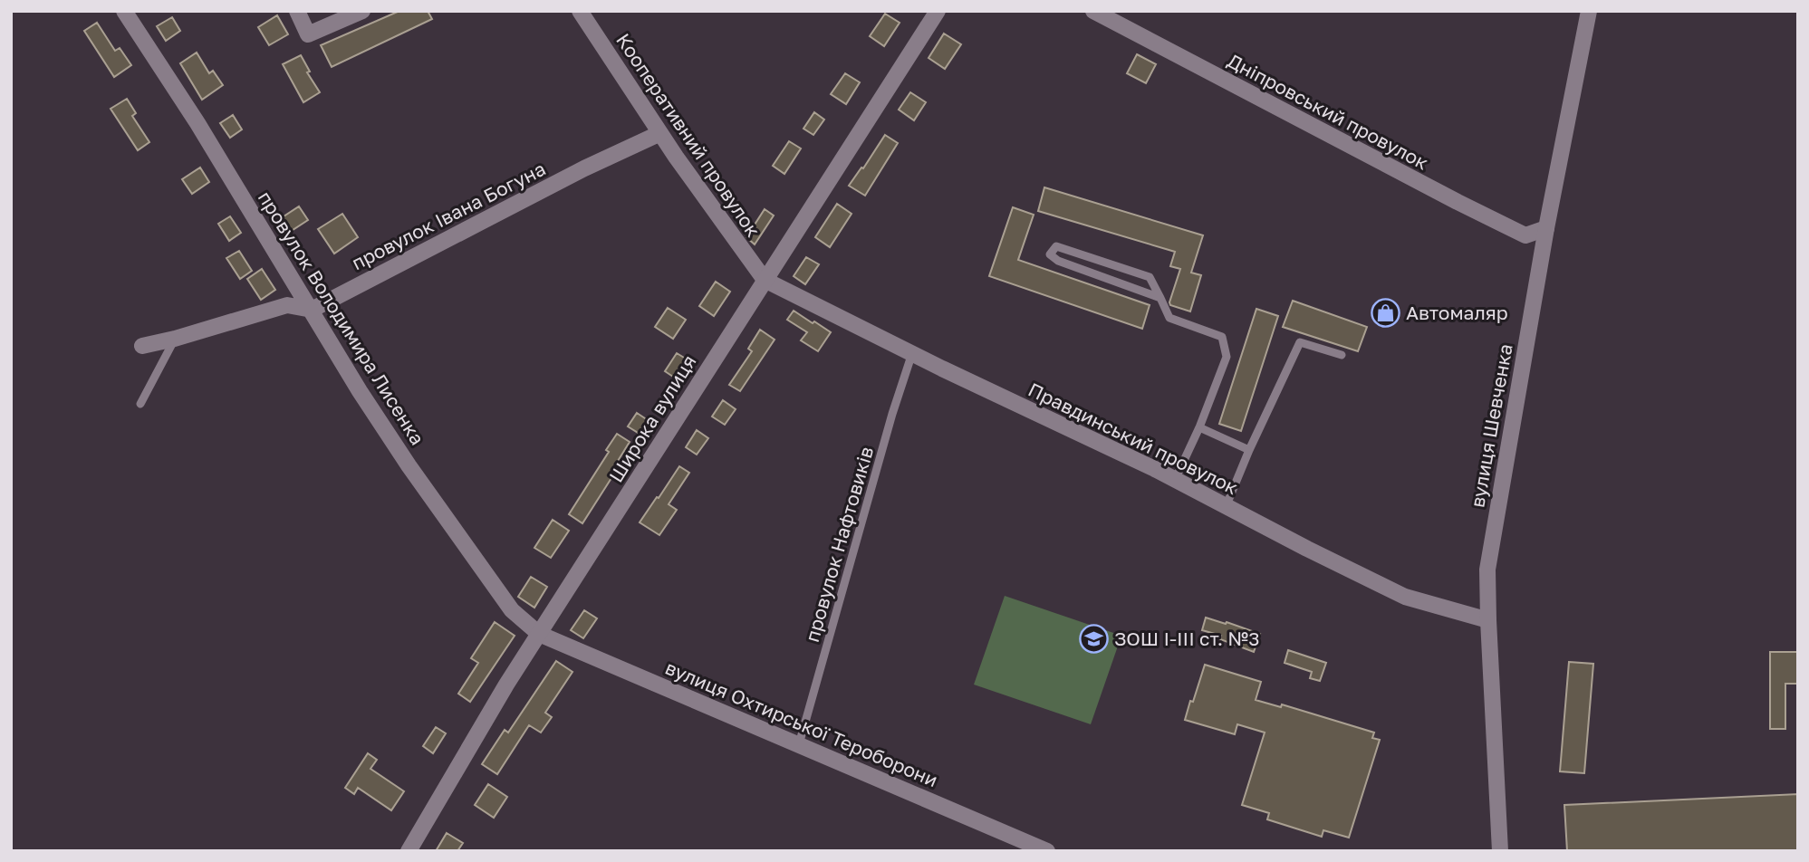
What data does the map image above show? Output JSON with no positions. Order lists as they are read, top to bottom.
{
  "streets": {
    "street": [
      "Дніпровський провулок",
      "Кооперативний провулок",
      "провулок Івана Богуна",
      "провулок Володимира Лисенка",
      "Широка вулиця",
      "вулиця Шевченка",
      "Правдинський провулок",
      "вулиця Охтирської Тероборони"
    ],
    "lane": ["провулок Нафтовиків"]
  },
  "crossings": [
    ["Дніпровський провулок", "вулиця Шевченка"],
    ["Кооперативний провулок", "провулок Івана Богуна"],
    ["Кооперативний провулок", "Широка вулиця"],
    ["Кооперативний провулок", "Правдинський провулок"],
    ["провулок Івана Богуна", "провулок Володимира Лисенка"],
    ["провулок Володимира Лисенка", "Широка вулиця"],
    ["провулок Володимира Лисенка", "вулиця Охтирської Тероборони"],
    ["Широка вулиця", "Правдинський провулок"],
    ["Широка вулиця", "вулиця Охтирської Тероборони"],
    ["вулиця Шевченка", "Правдинський провулок"],
    ["Правдинський провулок", "провулок Нафтовиків"],
    ["провулок Нафтовиків", "вулиця Охтирської Тероборони"]
  ],
  "places": {
    "shop": ["Автомаляр"],
    "school or university": ["ЗОШ І-ІІІ ст. №3"]
  }
}
